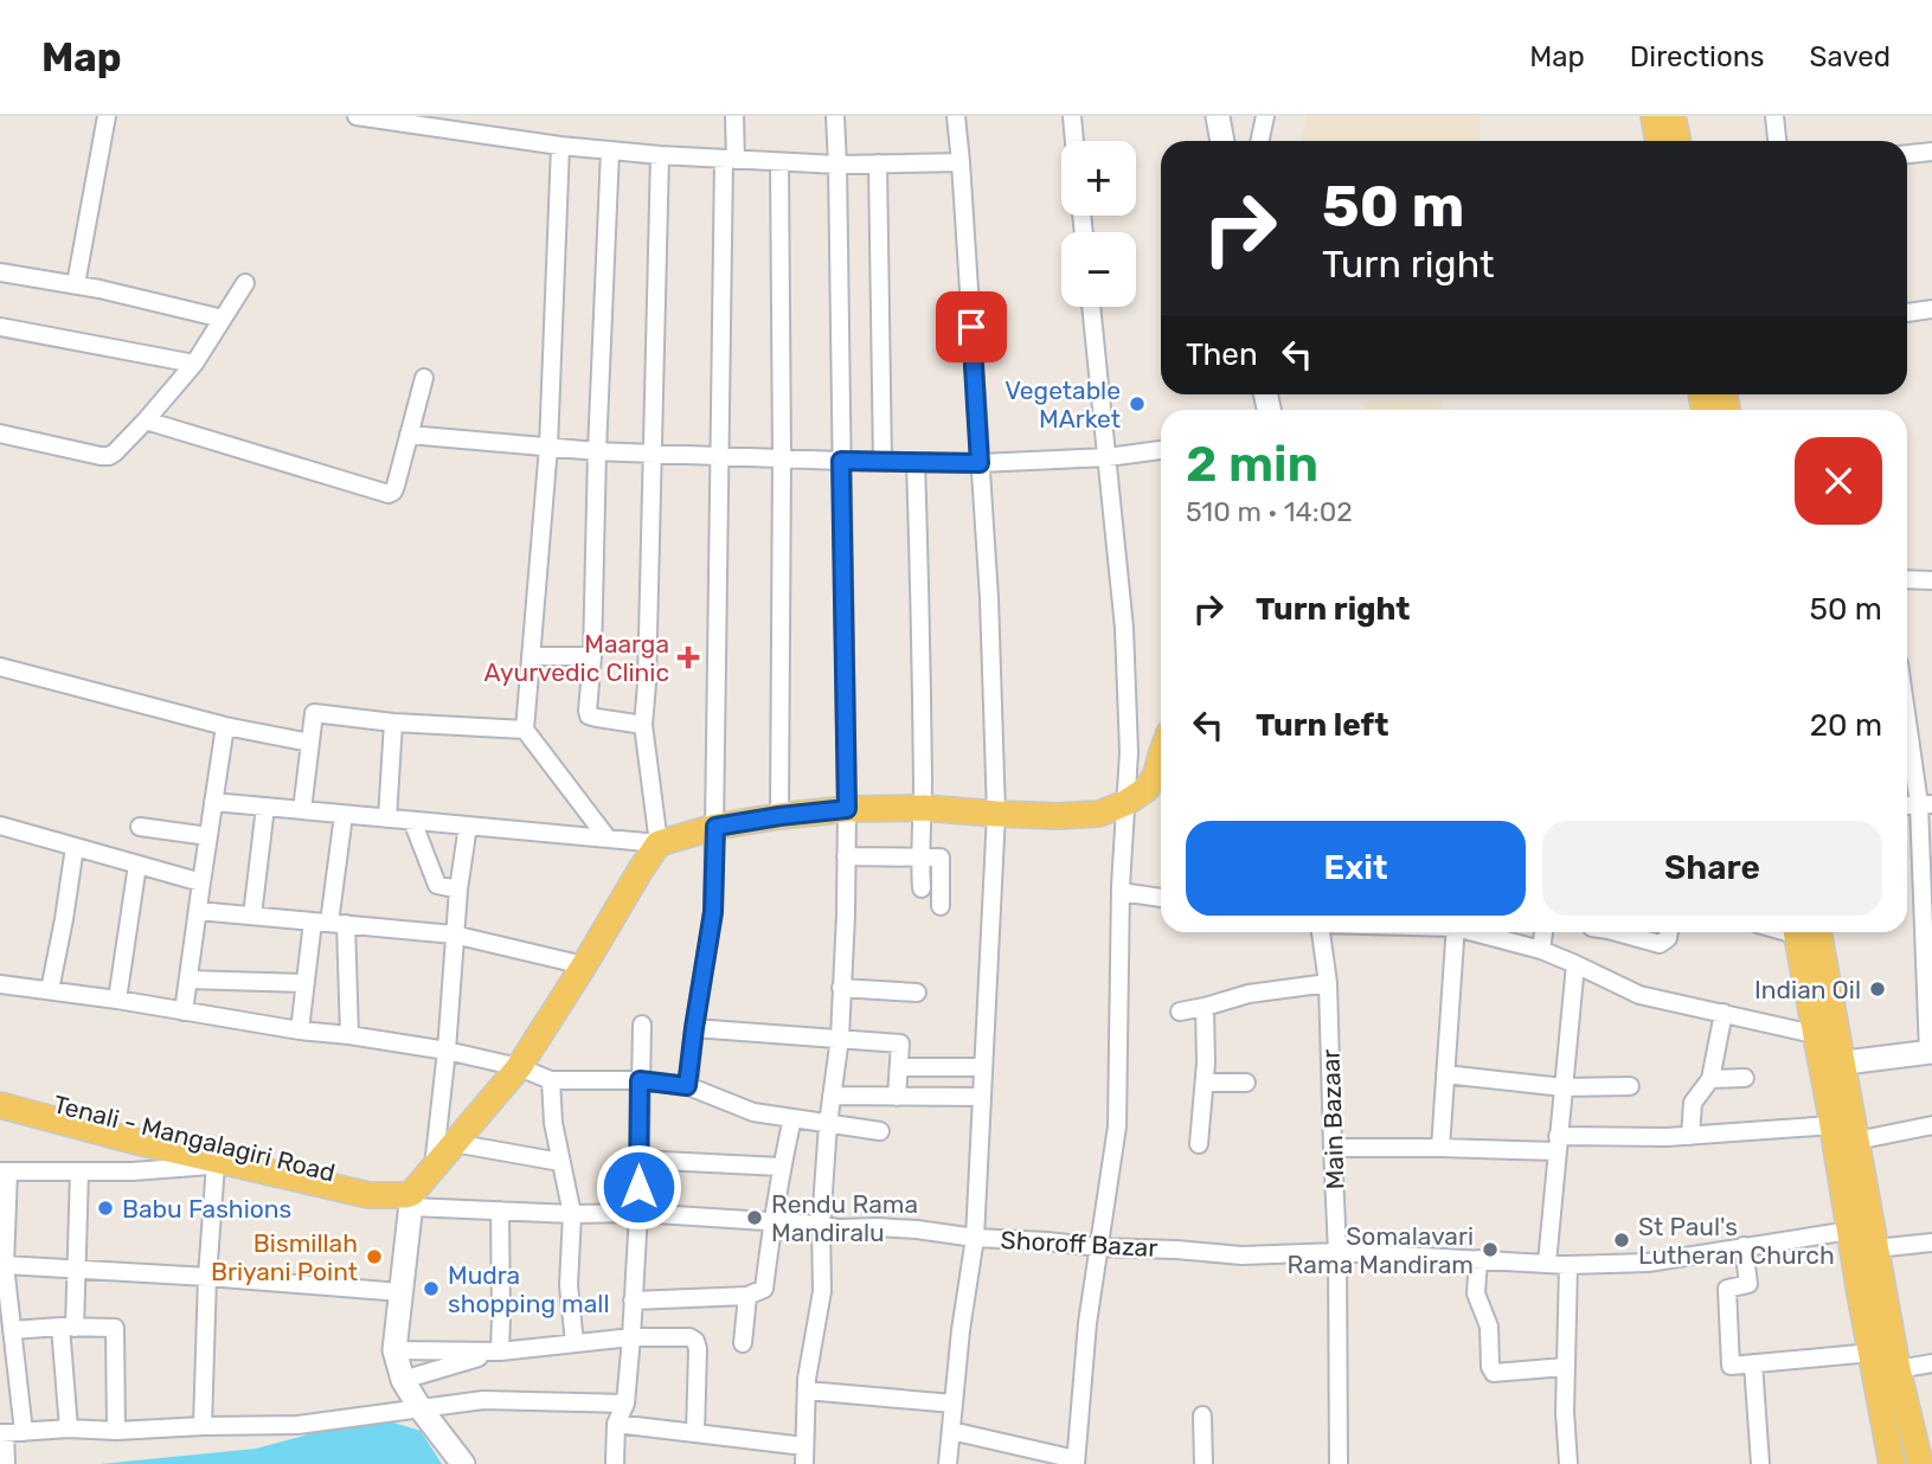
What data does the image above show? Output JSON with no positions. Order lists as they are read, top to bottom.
{
  "streets": {
    "main road": ["Tenali - Mangalagiri Road"],
    "street": ["Main Bazaar", "Shoroff Bazar"]
  },
  "crossings": [
    ["Main Bazaar", "Shoroff Bazar"],
    ["Tenali - Mangalagiri Road", "Shoroff Bazar"]
  ],
  "places": {
    "other": [
      "Vegetable MArket",
      "Indian Oil",
      "Babu Fashions",
      "Rendu Rama Mandiralu",
      "St Paul's Lutheran Church",
      "Somalavari Rama Mandiram",
      "Bismillah Briyani Point",
      "Mudra shopping mall"
    ],
    "health": ["Maarga Ayurvedic Clinic"]
  },
  "page": {
    "header": "Map",
    "nav": ["Map", "Directions", "Saved"],
    "map_buttons": ["+", "−"],
    "turn": ["50 m", "Turn right"],
    "then": "Then",
    "heading": ["2 min", "510 m · 14:02"],
    "list": [
      {
        "name": "Turn right",
        "value": "50 m"
      },
      {
        "name": "Turn left",
        "value": "20 m"
      }
    ],
    "buttons": ["Exit", "Share"]
  }
}
